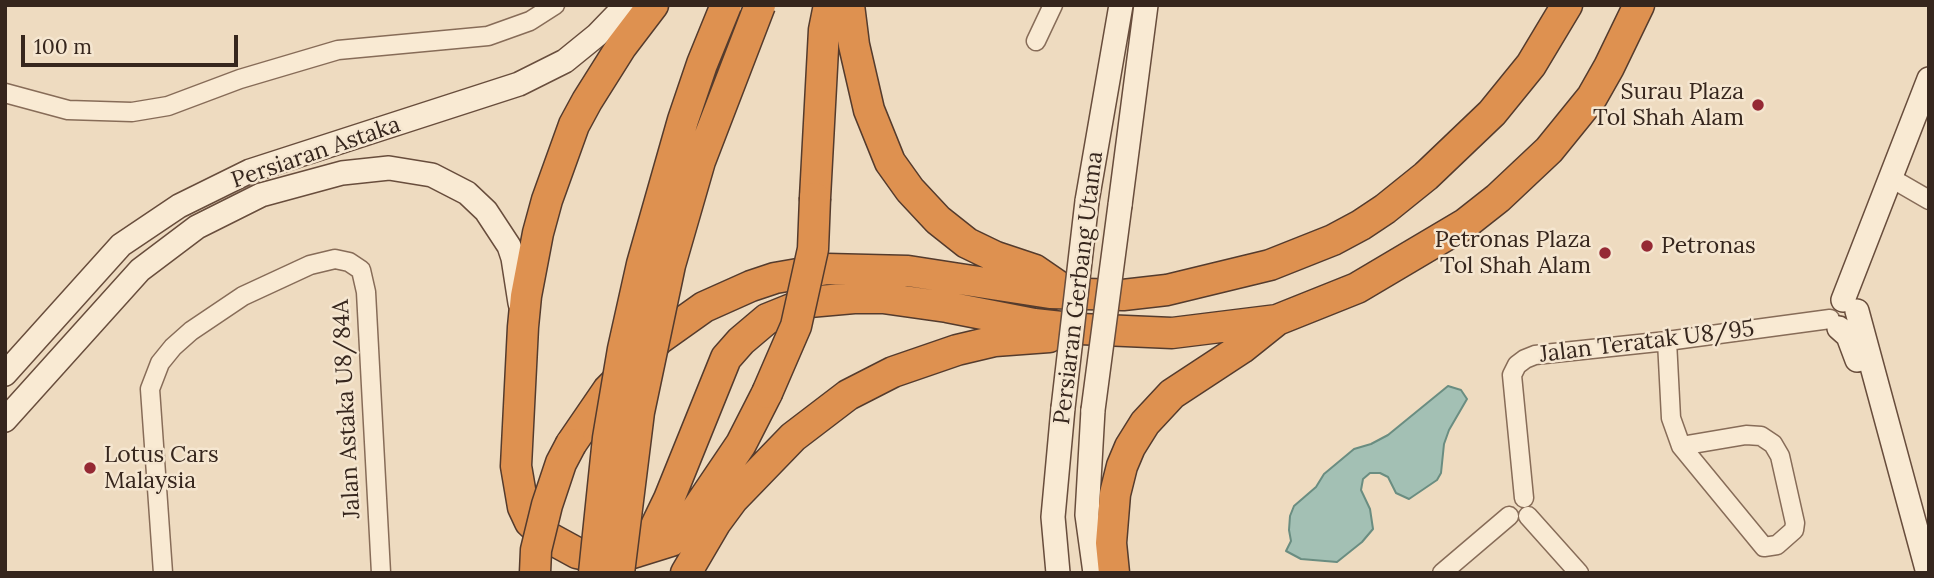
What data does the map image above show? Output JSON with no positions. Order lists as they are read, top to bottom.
{
  "streets": {
    "main road": ["Persiaran Astaka", "Persiaran Gerbang Utama"],
    "street": ["Jalan Teratak U8/95", "Jalan Astaka U8/84A"]
  },
  "places": [
    "Surau Plaza Tol Shah Alam",
    "Petronas",
    "Petronas Plaza Tol Shah Alam",
    "Lotus Cars Malaysia"
  ],
  "scale_bar": "100 m"
}
